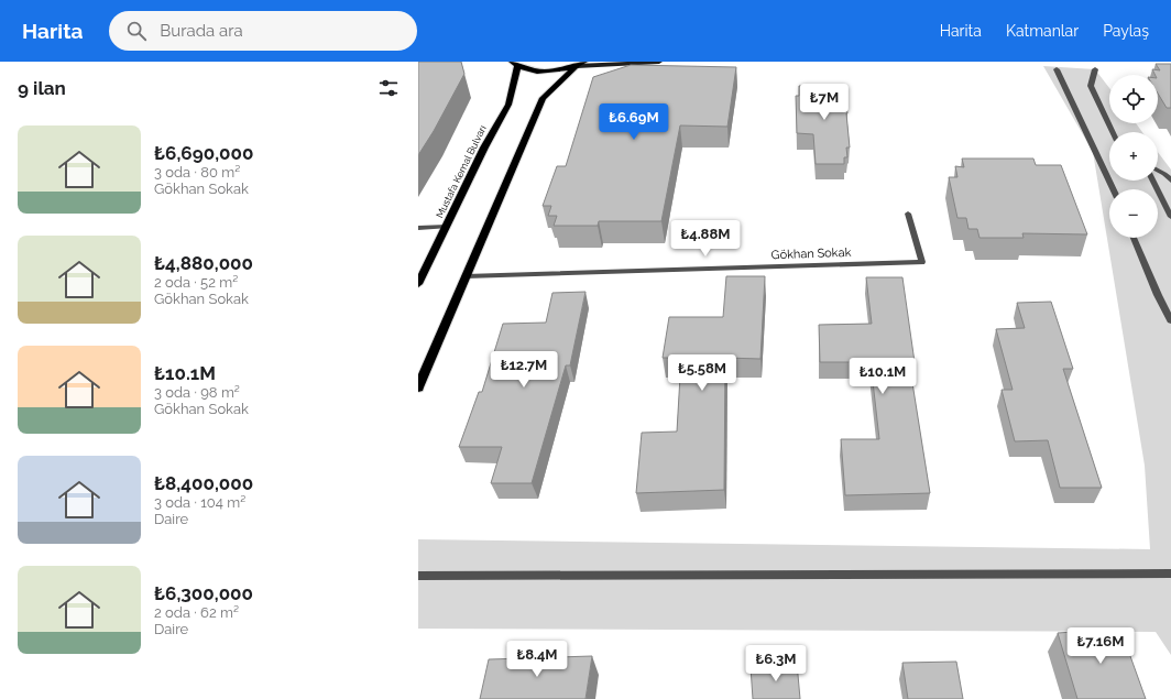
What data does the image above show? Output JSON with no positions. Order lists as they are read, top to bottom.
{
  "streets": {
    "main road": ["Mustafa Kemal Bulvarı"],
    "street": ["Gökhan Sokak"]
  },
  "page": {
    "header": "Harita",
    "search": "Burada ara",
    "nav": ["Harita", "Katmanlar", "Paylaş"],
    "heading": "9 ilan",
    "map_buttons": ["+", "−"],
    "price": [
      "₺7M",
      "₺6.69M",
      "₺4.88M",
      "₺12.7M",
      "₺5.58M",
      "₺10.1M",
      "₺7.16M",
      "₺8.4M",
      "₺6.3M"
    ],
    "list": [
      {
        "name": "₺6,690,000",
        "note": "3 oda · 80 m² · Gökhan Sokak"
      },
      {
        "name": "₺4,880,000",
        "note": "2 oda · 52 m² · Gökhan Sokak"
      },
      {
        "name": "₺10.1M",
        "note": "3 oda · 98 m² · Gökhan Sokak"
      },
      {
        "name": "₺8,400,000",
        "note": "3 oda · 104 m² · Daire"
      },
      {
        "name": "₺6,300,000",
        "note": "2 oda · 62 m² · Daire"
      }
    ]
  }
}
